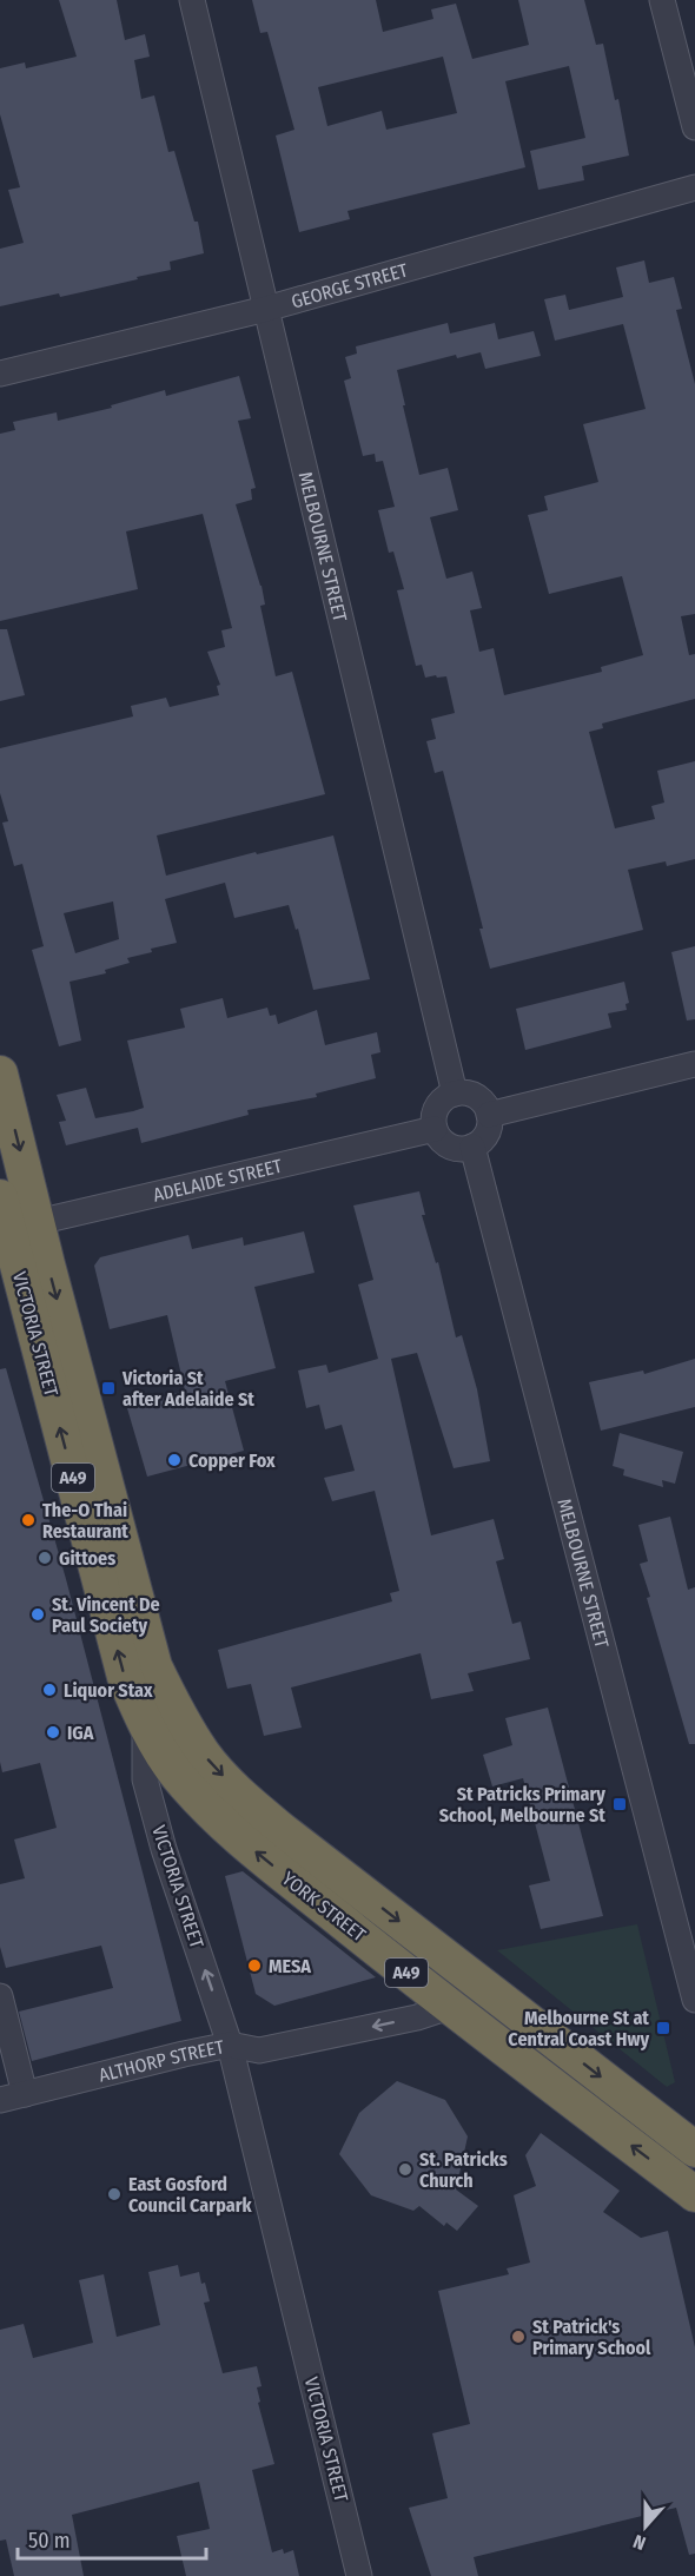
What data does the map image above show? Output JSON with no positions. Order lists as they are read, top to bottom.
{
  "streets": {
    "highway": ["VICTORIA STREET", "A49", "YORK STREET"],
    "street": [
      "GEORGE STREET",
      "MELBOURNE STREET",
      "ADELAIDE STREET",
      "ALTHORP STREET"
    ]
  },
  "crossings": [
    ["GEORGE STREET", "MELBOURNE STREET"],
    ["MELBOURNE STREET", "ADELAIDE STREET"],
    ["ADELAIDE STREET", "VICTORIA STREET"],
    ["VICTORIA STREET", "YORK STREET"],
    ["VICTORIA STREET", "ALTHORP STREET"],
    ["YORK STREET", "ALTHORP STREET"]
  ],
  "one_way": ["ALTHORP STREET"],
  "places": {
    "transit": ["Victoria St after Adelaide St", "St Patricks Primary School, Melbourne St", "Melbourne St at Central Coast Hwy"],
    "other": [
      "Copper Fox",
      "The-O Thai Restaurant",
      "Gittoes",
      "St. Vincent De Paul Society",
      "Liquor Stax",
      "IGA",
      "MESA",
      "St. Patricks Church",
      "East Gosford Council Carpark",
      "St Patrick's Primary School"
    ]
  },
  "scale_bar": "50 m",
  "north": "bottom"
}
